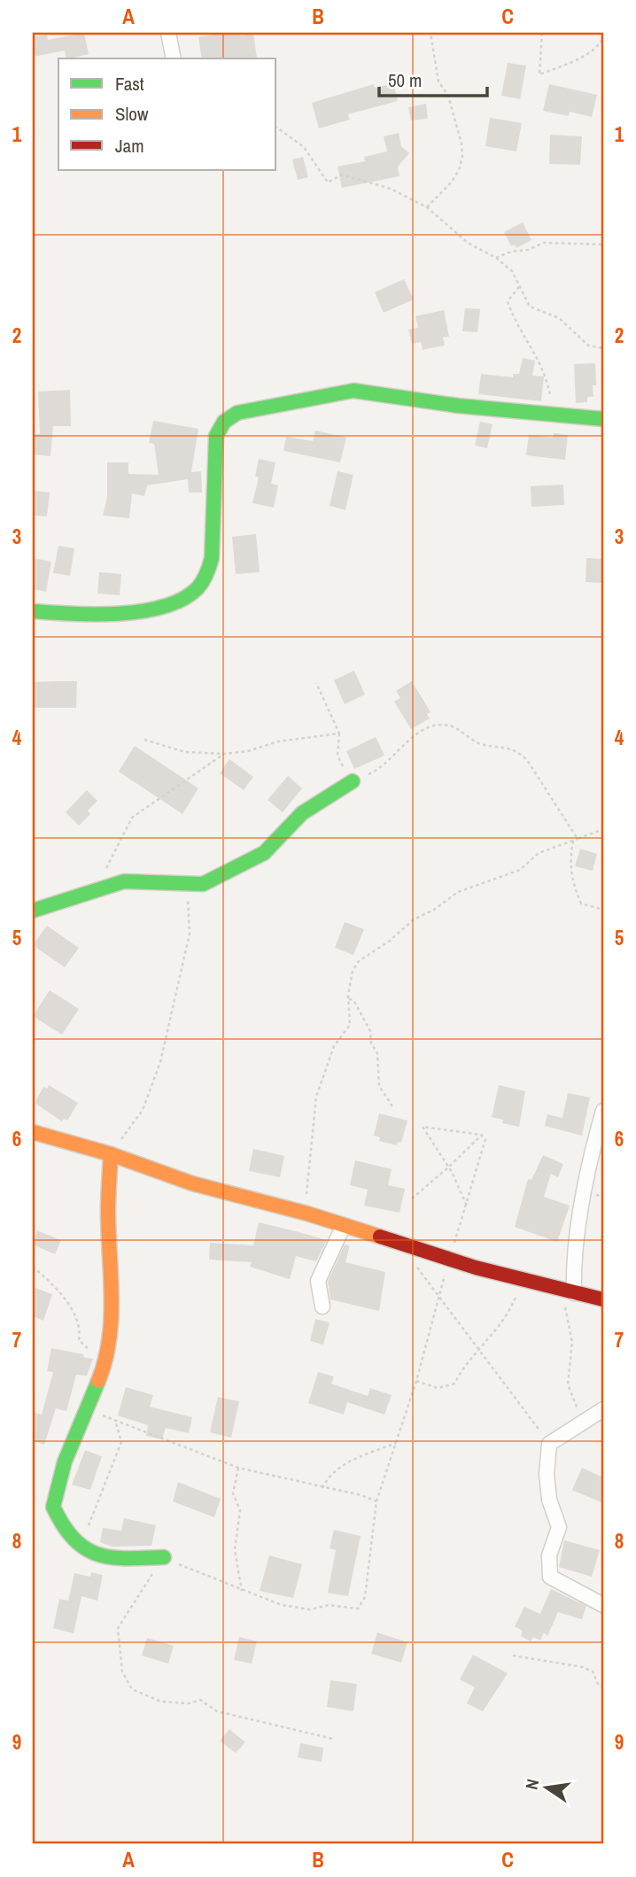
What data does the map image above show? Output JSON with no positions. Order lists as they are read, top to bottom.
{
  "legend": ["Fast", "Slow", "Jam"],
  "scale_bar": "50 m",
  "north": "left",
  "grid": {
    "columns": ["A", "B", "C"],
    "rows": [
      "1",
      "2",
      "3",
      "4",
      "5",
      "6",
      "7",
      "8",
      "9"
    ]
  }
}
